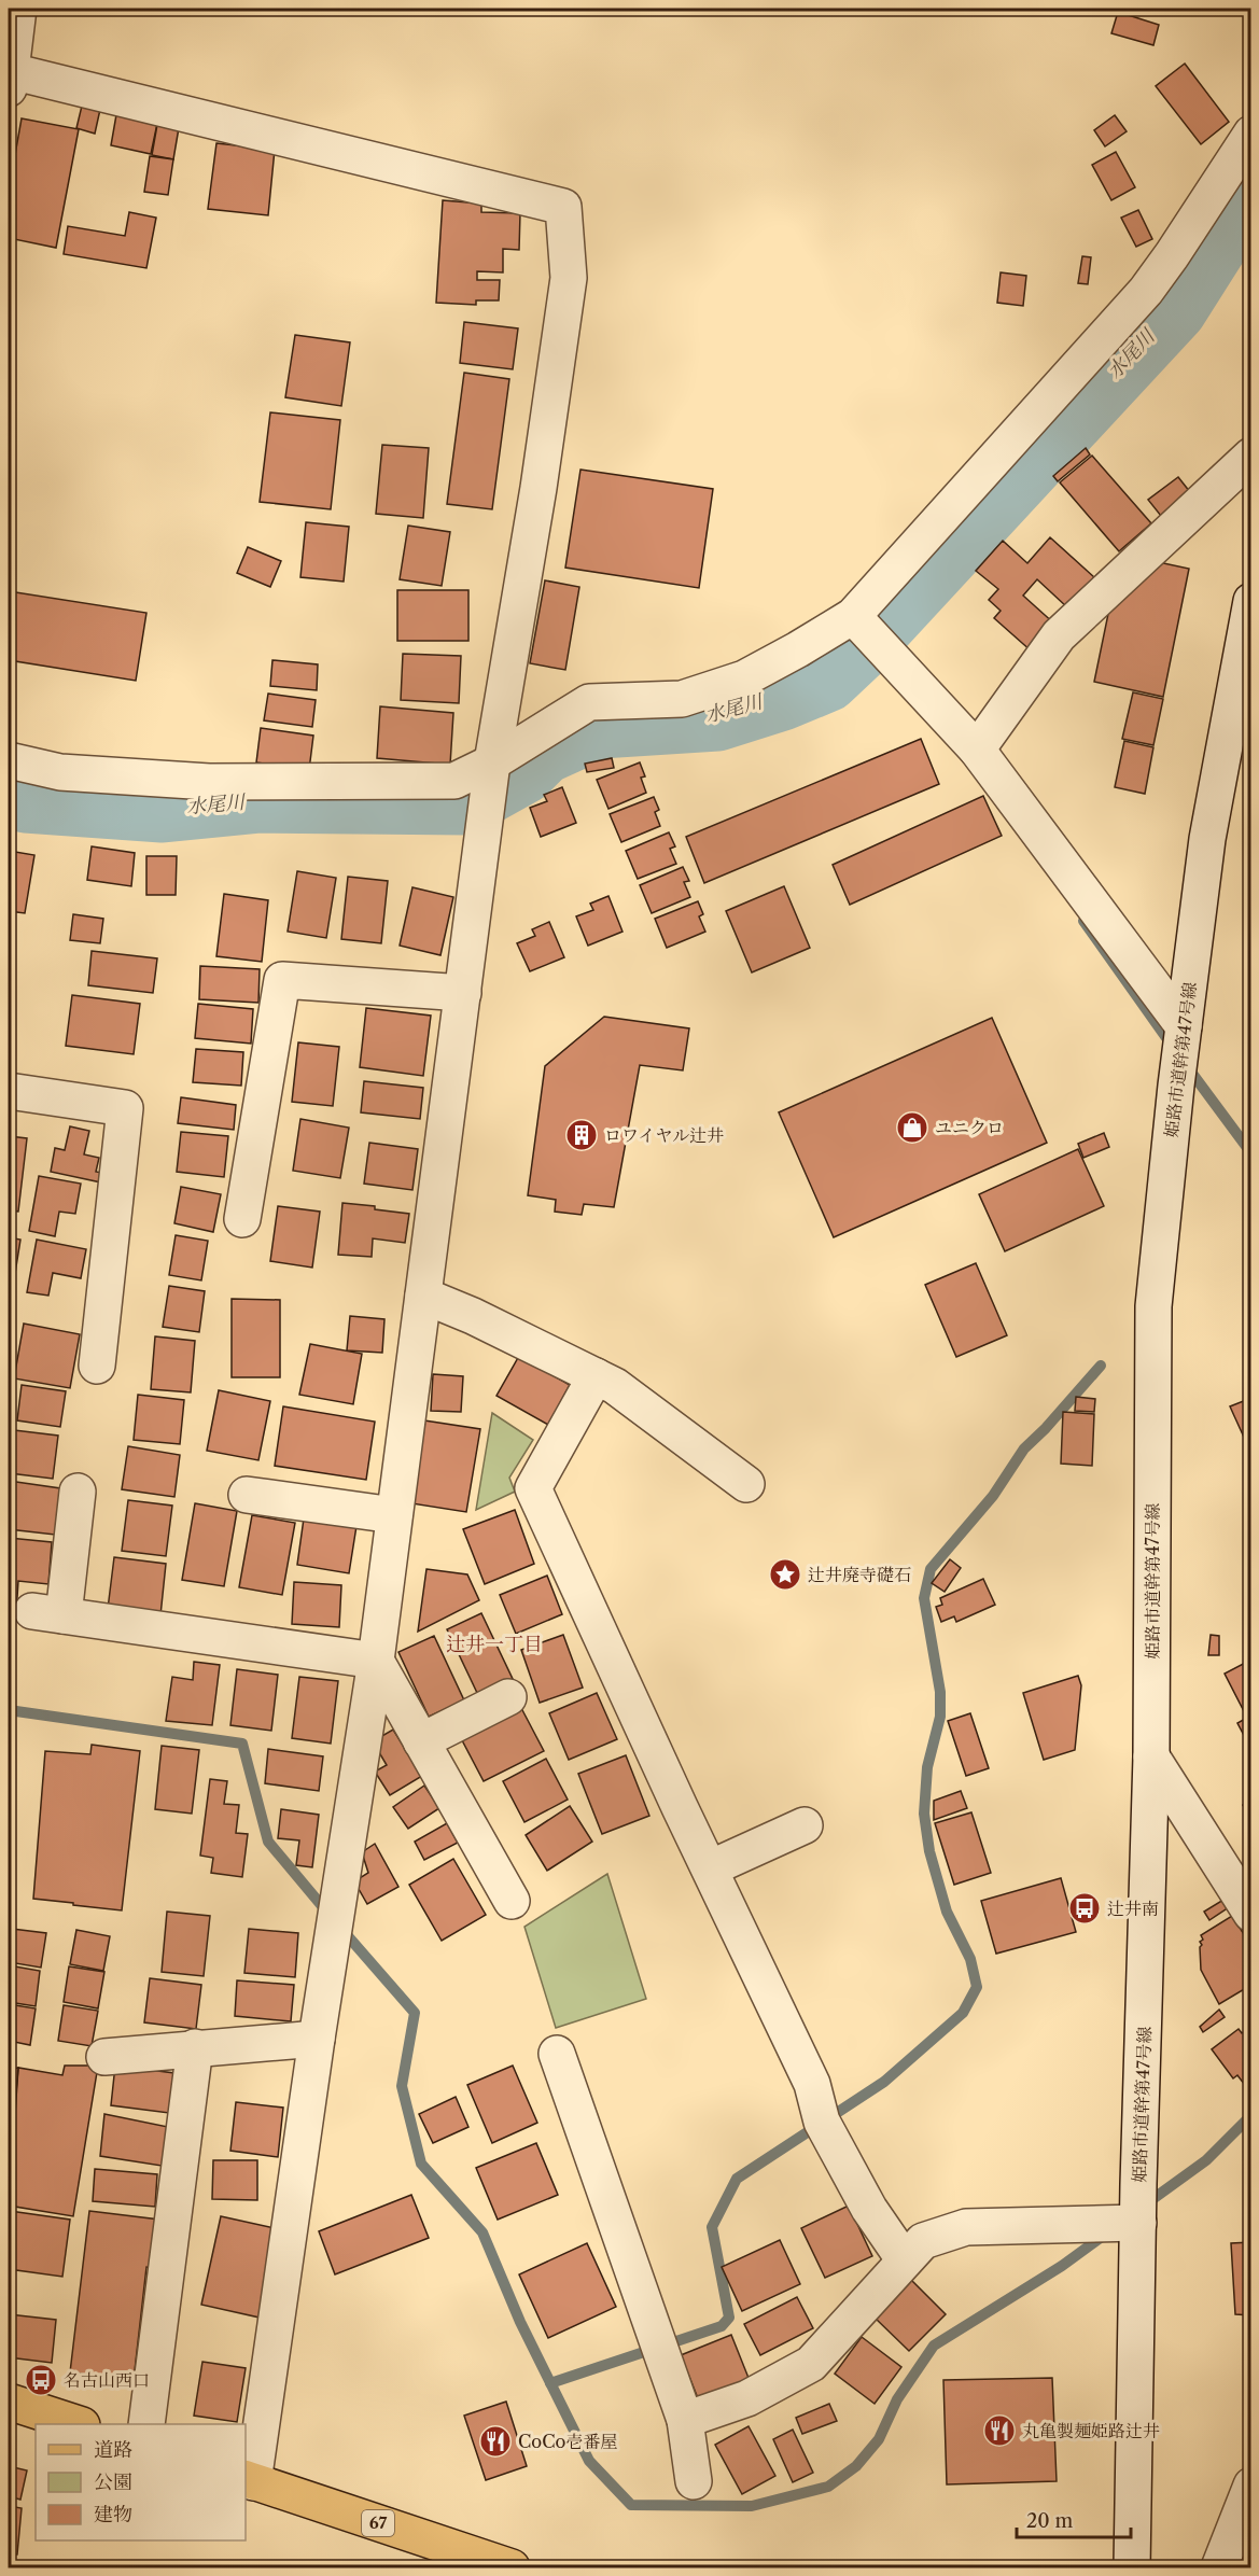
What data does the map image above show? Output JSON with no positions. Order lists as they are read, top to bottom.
{
  "streets": {
    "main road": ["67"],
    "street": ["姫路市道幹第47号線"]
  },
  "districts": ["辻井一丁目"],
  "water": ["水尾川"],
  "places": {
    "shop": ["ユニクロ"],
    "building": ["ロワイヤル辻井"],
    "place": ["辻井廃寺礎石"],
    "bus stop": ["辻井南", "名古山西口"],
    "restaurant": ["丸亀製麺姫路辻井", "CoCo壱番屋"]
  },
  "legend": ["道路", "公園", "建物"],
  "scale_bar": "20 m"
}
